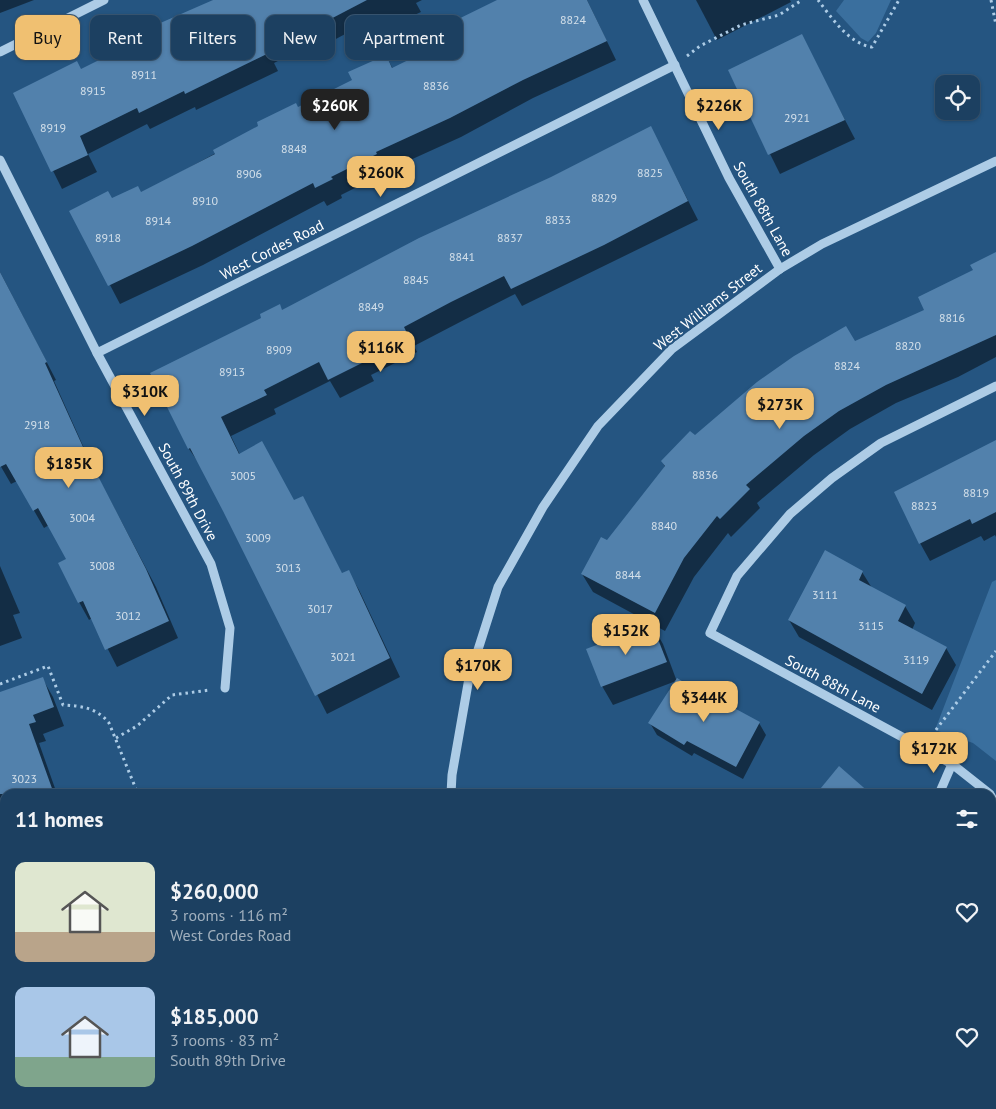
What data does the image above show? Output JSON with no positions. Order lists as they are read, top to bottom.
{
  "streets": {
    "street": [
      "South 88th Lane",
      "West Cordes Road",
      "West Williams Street",
      "South 89th Drive"
    ]
  },
  "crossings": [
    ["South 88th Lane", "West Cordes Road"],
    ["South 88th Lane", "West Williams Street"],
    ["West Cordes Road", "South 89th Drive"]
  ],
  "house_numbers": [
    "8824",
    "8911",
    "8836",
    "8915",
    "2921",
    "8919",
    "8848",
    "8825",
    "8906",
    "8829",
    "8910",
    "8833",
    "8914",
    "8918",
    "8837",
    "8841",
    "8845",
    "8849",
    "8816",
    "8820",
    "8909",
    "8824",
    "8913",
    "2918",
    "8836",
    "3005",
    "8819",
    "8823",
    "3004",
    "8840",
    "3009",
    "3008",
    "3013",
    "8844",
    "3111",
    "3017",
    "3012",
    "3115",
    "3021",
    "3119",
    "3023"
  ],
  "page": {
    "chip": [
      "Buy",
      "Rent",
      "Filters",
      "New",
      "Apartment"
    ],
    "price": [
      "$260K",
      "$226K",
      "$260K",
      "$116K",
      "$310K",
      "$273K",
      "$185K",
      "$152K",
      "$170K",
      "$344K",
      "$172K"
    ],
    "heading": "11 homes",
    "list": [
      {
        "name": "$260,000",
        "note": "3 rooms · 116 m² · West Cordes Road"
      },
      {
        "name": "$185,000",
        "note": "3 rooms · 83 m² · South 89th Drive"
      }
    ]
  }
}
